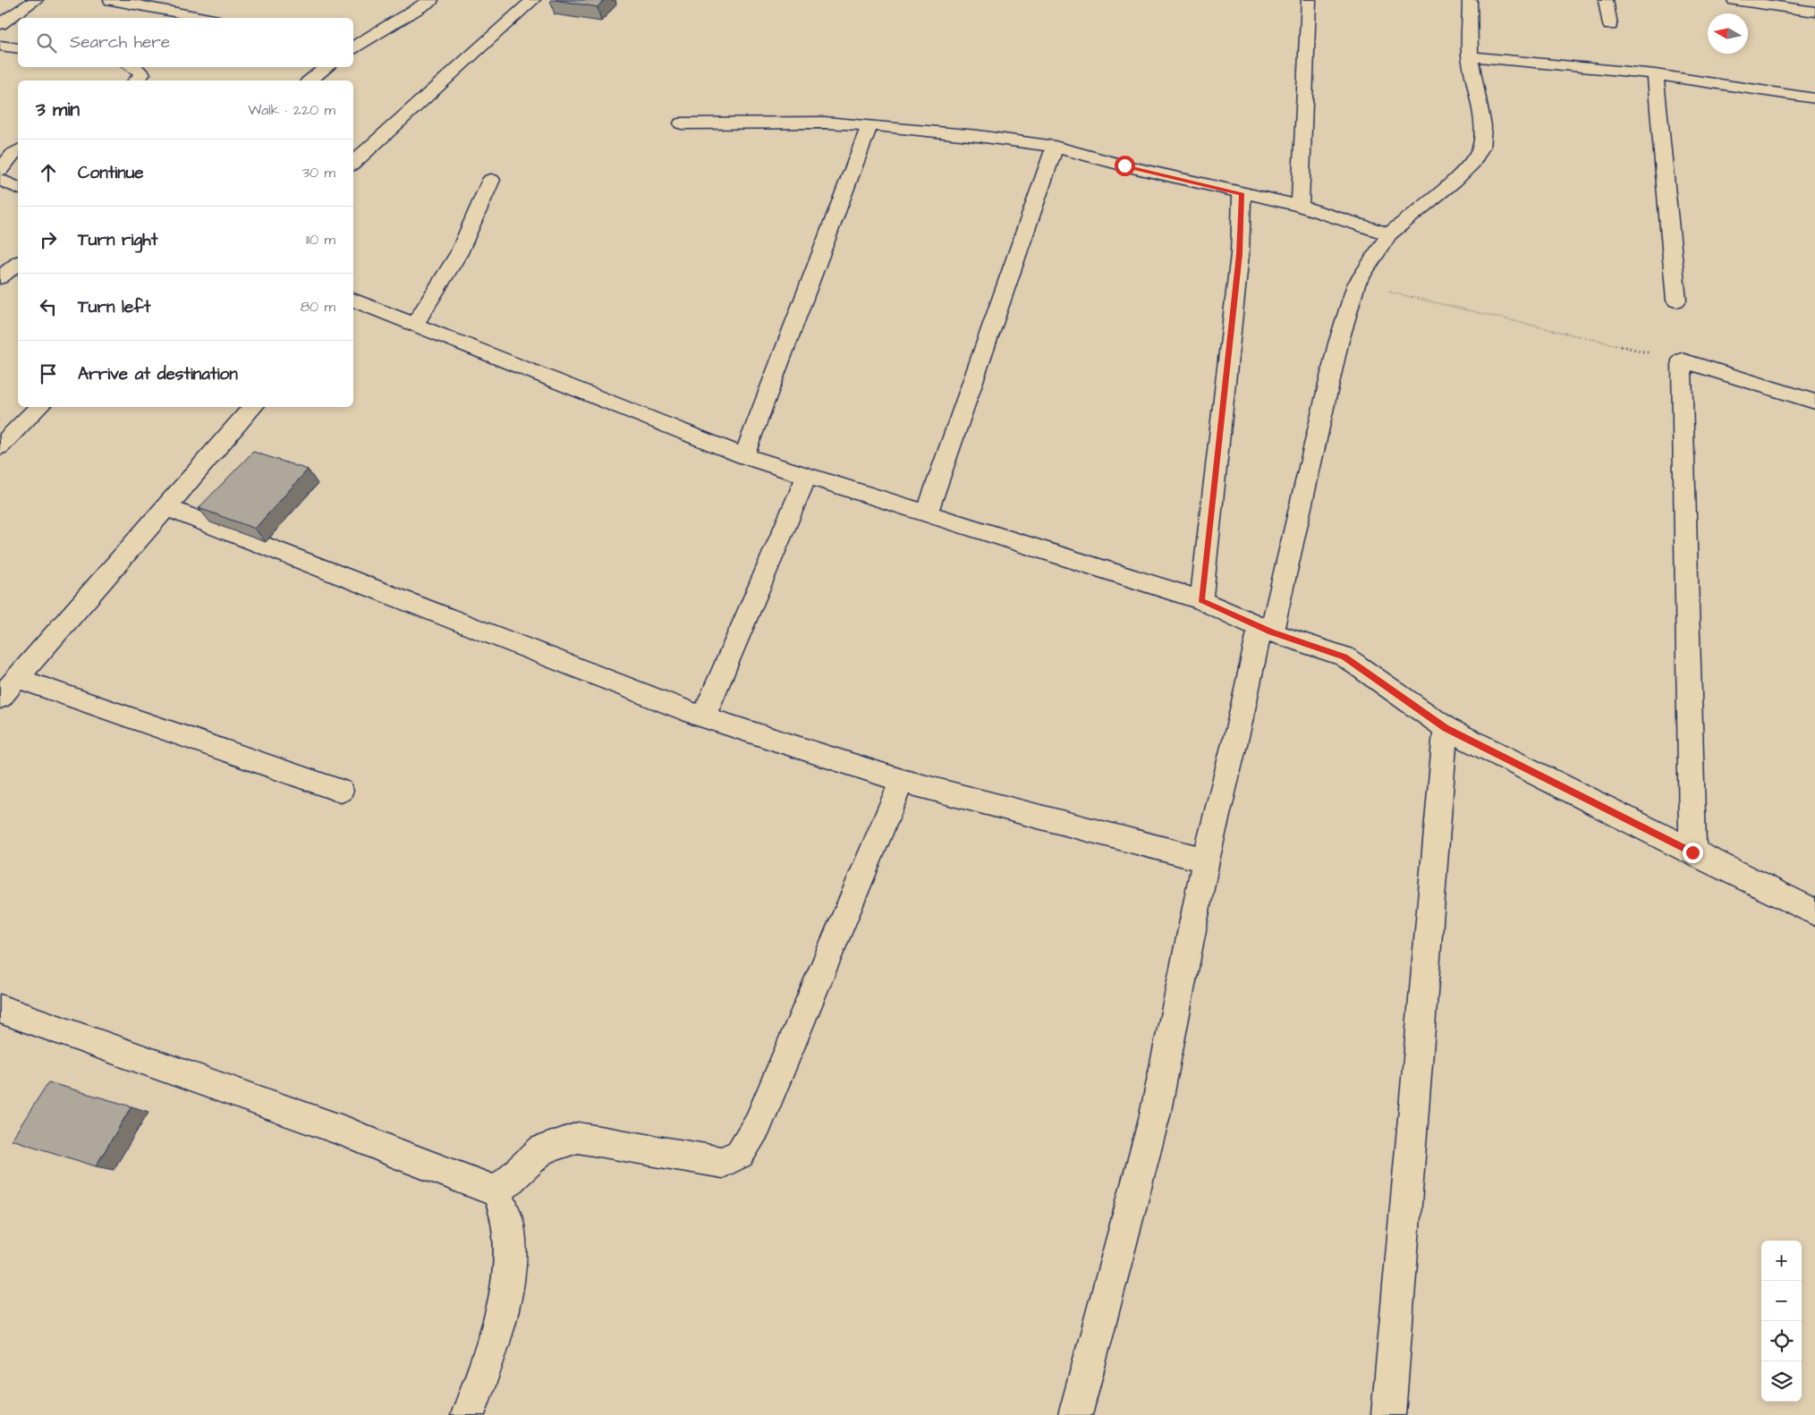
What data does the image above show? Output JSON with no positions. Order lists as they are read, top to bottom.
{
  "north": "left",
  "page": {
    "search": "Search here",
    "heading": ["3 min", "Walk · 220 m"],
    "list": [
      ["Continue", "30 m"],
      ["Turn right", "110 m"],
      ["Turn left", "80 m"],
      "Arrive at destination"
    ],
    "map_buttons": ["+", "−"]
  }
}
